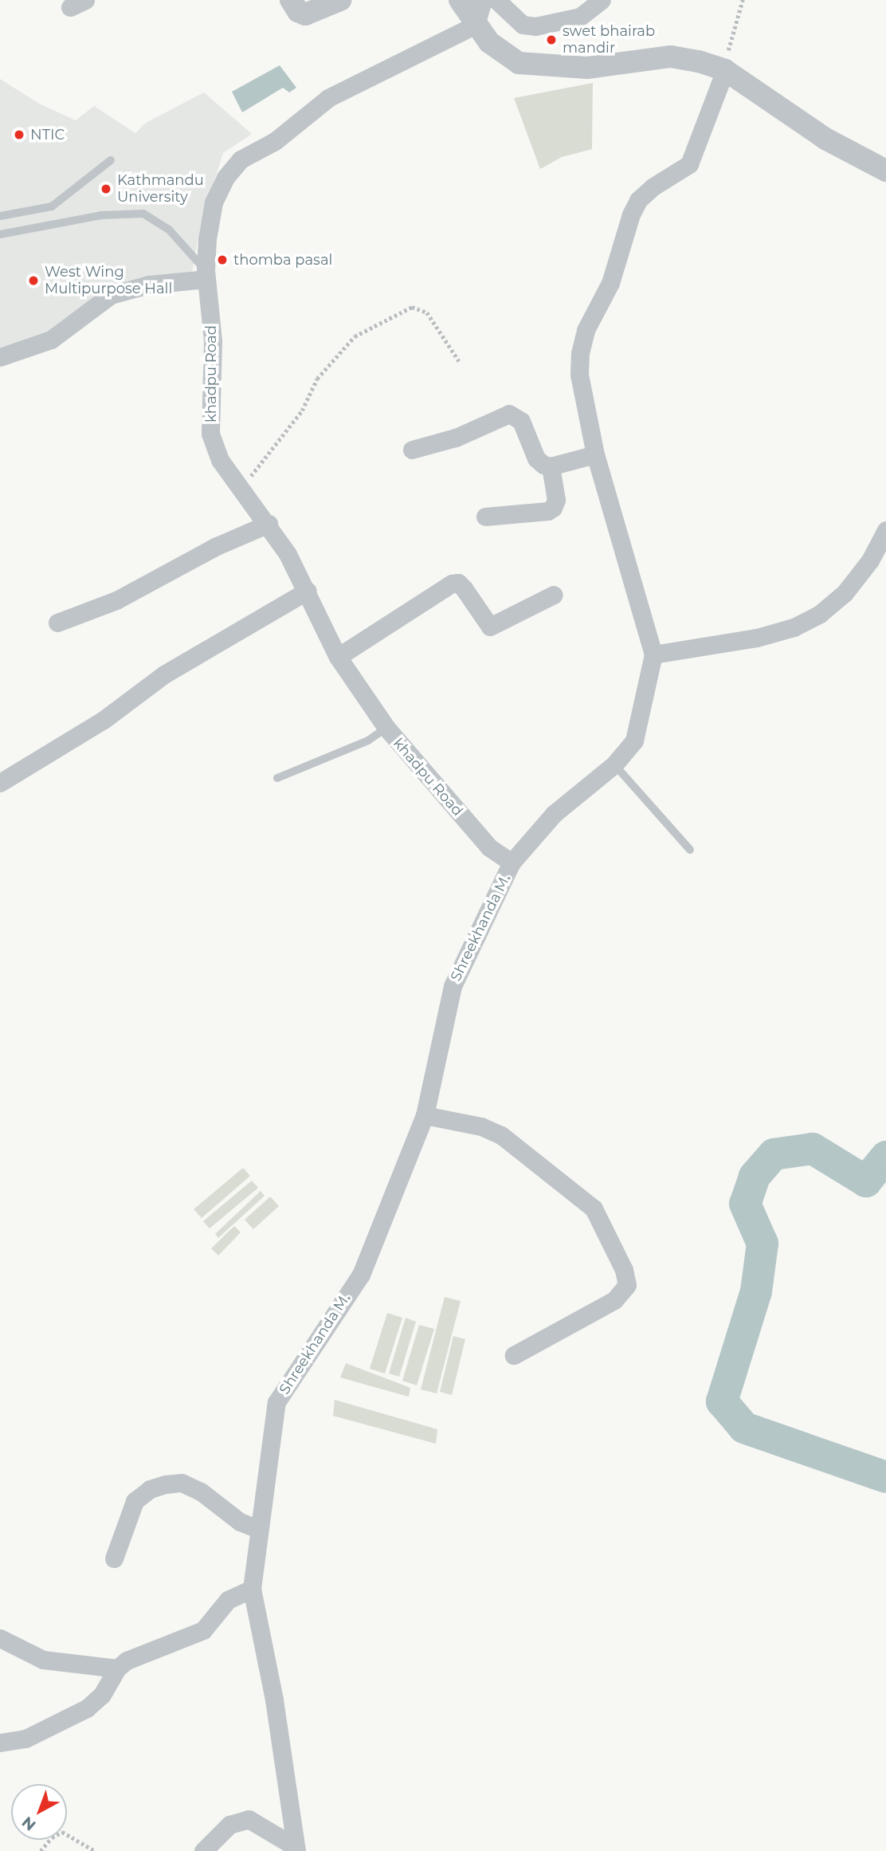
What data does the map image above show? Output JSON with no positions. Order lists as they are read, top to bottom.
{
  "streets": {
    "street": ["khadpu Road", "Shreekhanda M."]
  },
  "crossings": [
    ["khadpu Road", "Shreekhanda M."]
  ],
  "places": [
    "swet bhairab mandir",
    "NTIC",
    "Kathmandu University",
    "thomba pasal",
    "West Wing Multipurpose Hall"
  ],
  "north": "bottom left"
}
